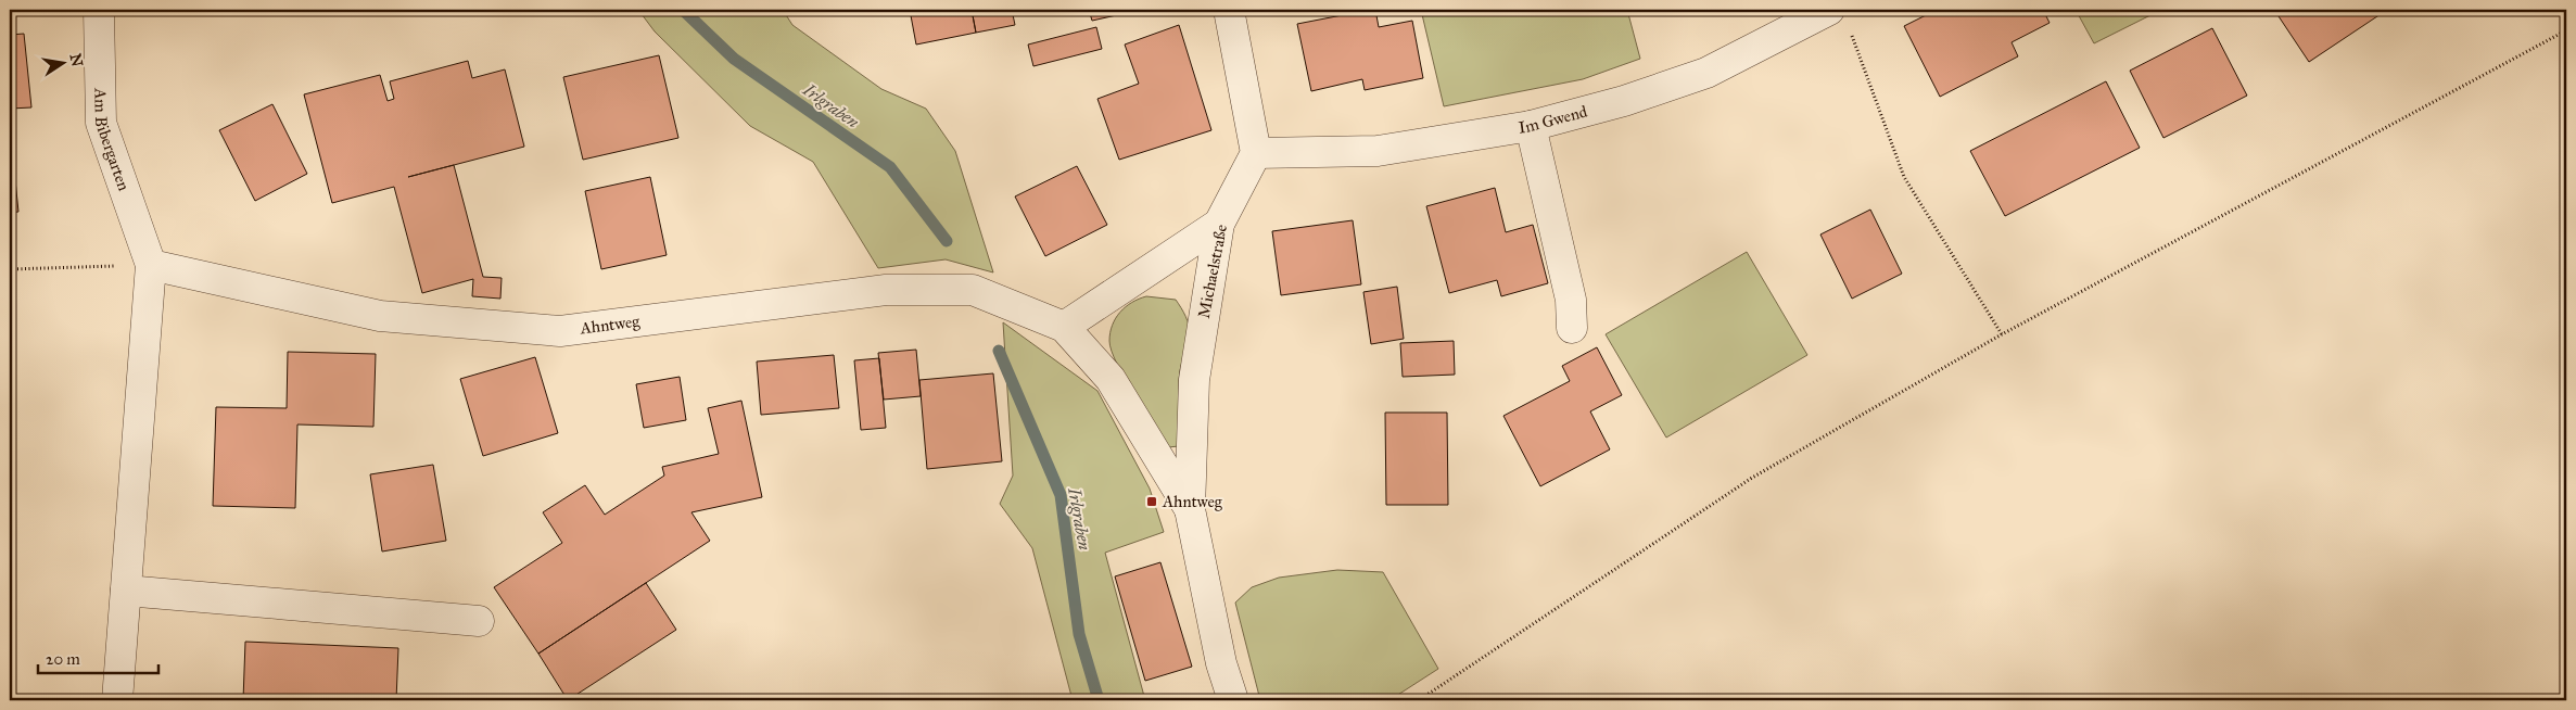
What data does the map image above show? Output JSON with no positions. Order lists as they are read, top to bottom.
{
  "streets": {
    "street": [
      "Im Gwend",
      "Am Bibergarten",
      "Michaelstraße",
      "Ahntweg"
    ]
  },
  "crossings": [
    ["Im Gwend", "Michaelstraße"],
    ["Am Bibergarten", "Ahntweg"],
    ["Michaelstraße", "Ahntweg"]
  ],
  "water": ["Irlgraben"],
  "places": {
    "transit": ["Ahntweg"]
  },
  "scale_bar": "20 m",
  "north": "right"
}
